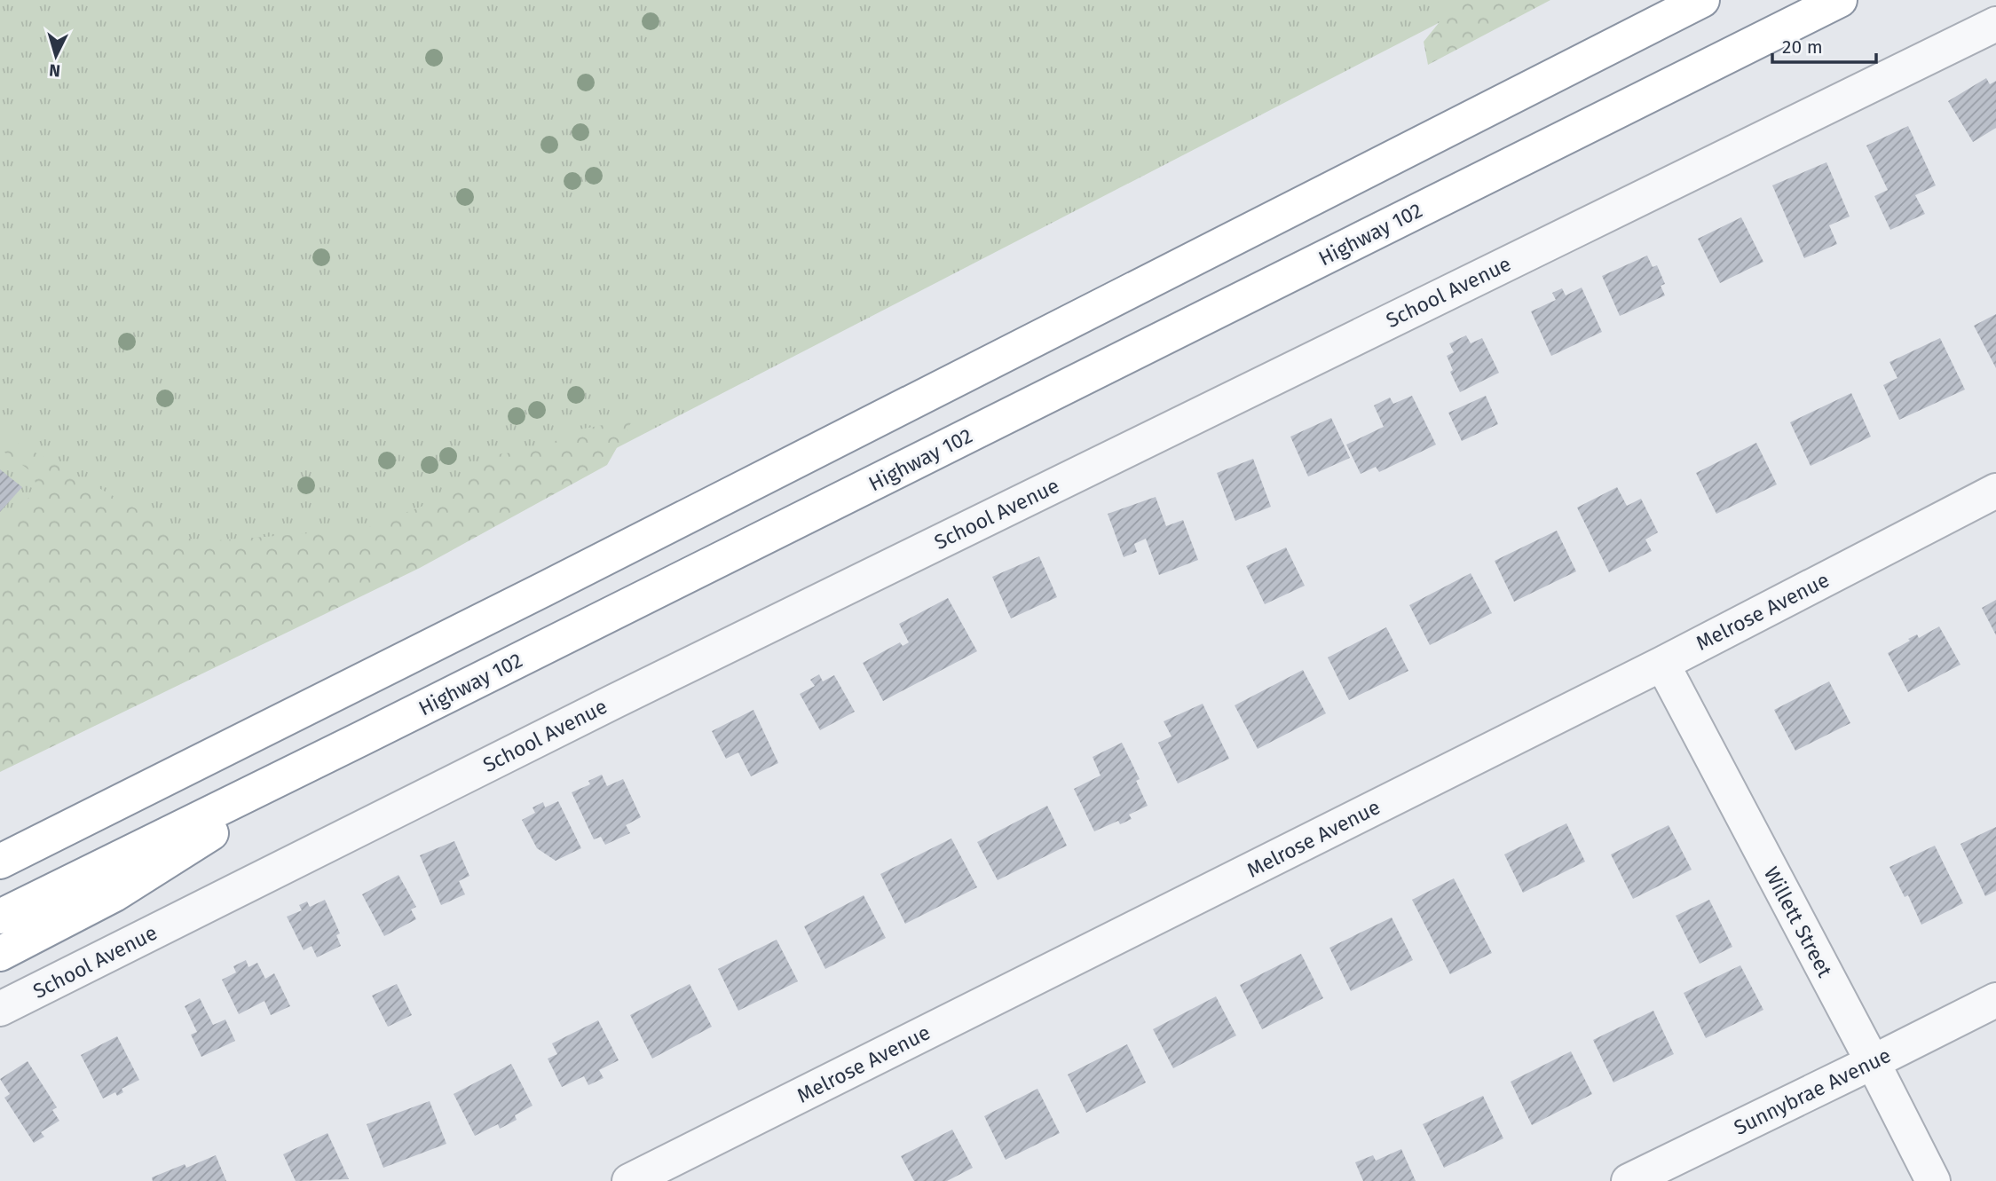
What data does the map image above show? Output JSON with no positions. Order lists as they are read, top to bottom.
{
  "streets": {
    "highway": ["Highway 102"],
    "street": [
      "School Avenue",
      "Melrose Avenue",
      "Willett Street",
      "Sunnybrae Avenue"
    ]
  },
  "crossings": [
    ["Melrose Avenue", "Willett Street"],
    ["Willett Street", "Sunnybrae Avenue"]
  ],
  "scale_bar": "20 m",
  "north": "bottom"
}
